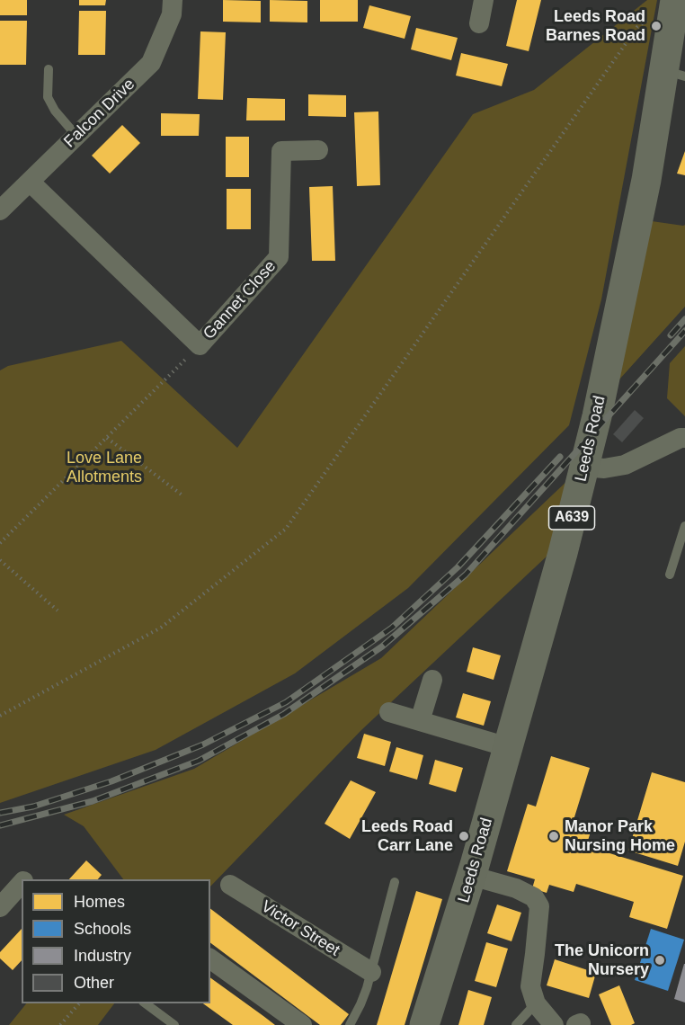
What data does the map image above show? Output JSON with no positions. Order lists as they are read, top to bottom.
{
  "streets": {
    "main road": ["Leeds Road", "A639"],
    "street": ["Falcon Drive", "Gannet Close", "Victor Street"]
  },
  "crossings": [
    ["Falcon Drive", "Gannet Close"]
  ],
  "parks": ["Love Lane Allotments"],
  "places": [
    "Leeds Road Barnes Road",
    "Leeds Road Carr Lane",
    "Manor Park Nursing Home",
    "The Unicorn Nursery"
  ],
  "legend": [
    "Homes",
    "Schools",
    "Industry",
    "Other"
  ]
}
